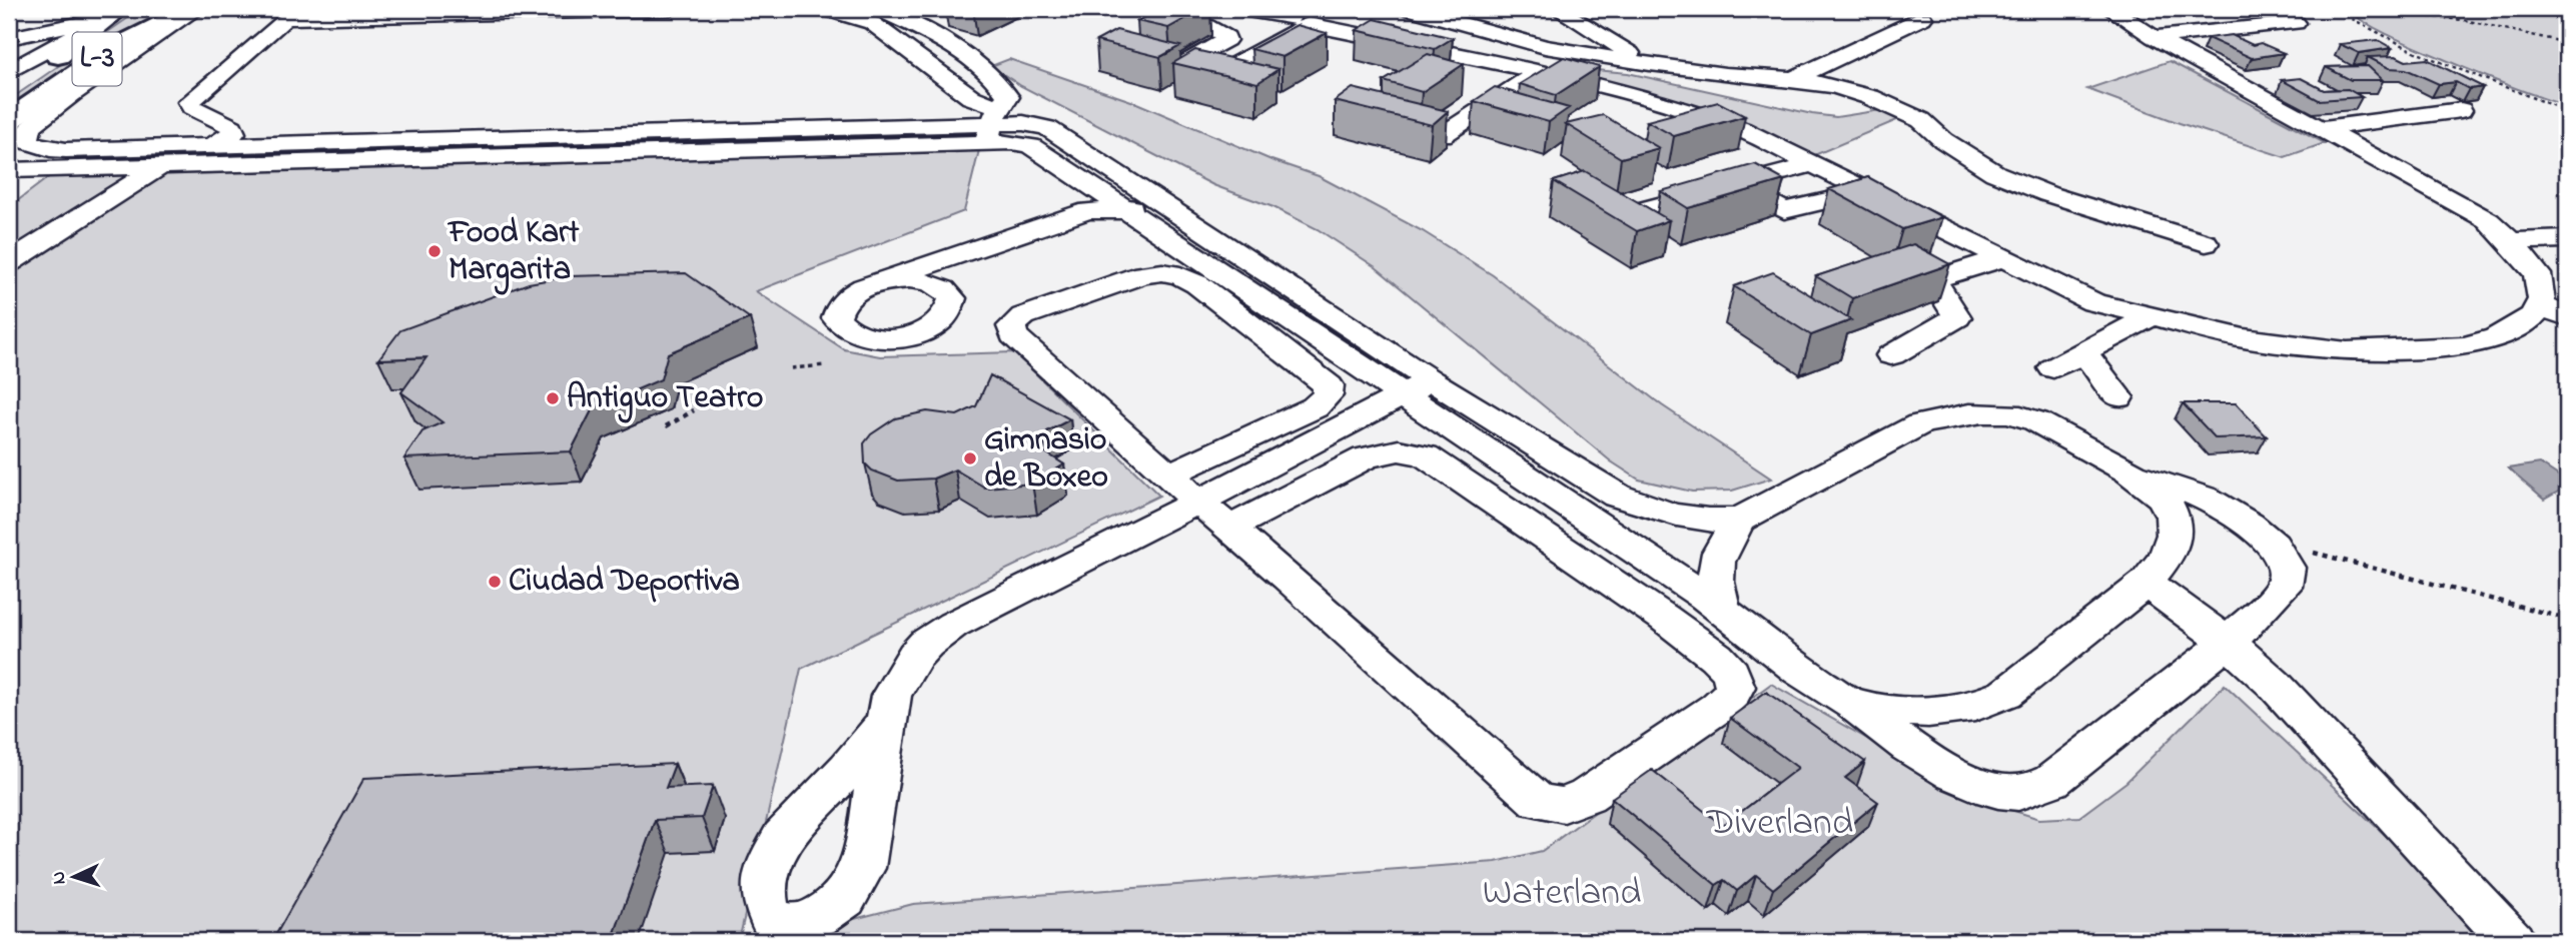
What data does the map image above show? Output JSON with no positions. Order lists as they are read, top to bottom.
{
  "streets": {
    "main road": ["L-3"]
  },
  "parks": ["Diverland", "Waterland"],
  "places": [
    "Food Kart Margarita",
    "Antiguo Teatro",
    "Gimnasio de Boxeo",
    "Ciudad Deportiva"
  ],
  "north": "left"
}
